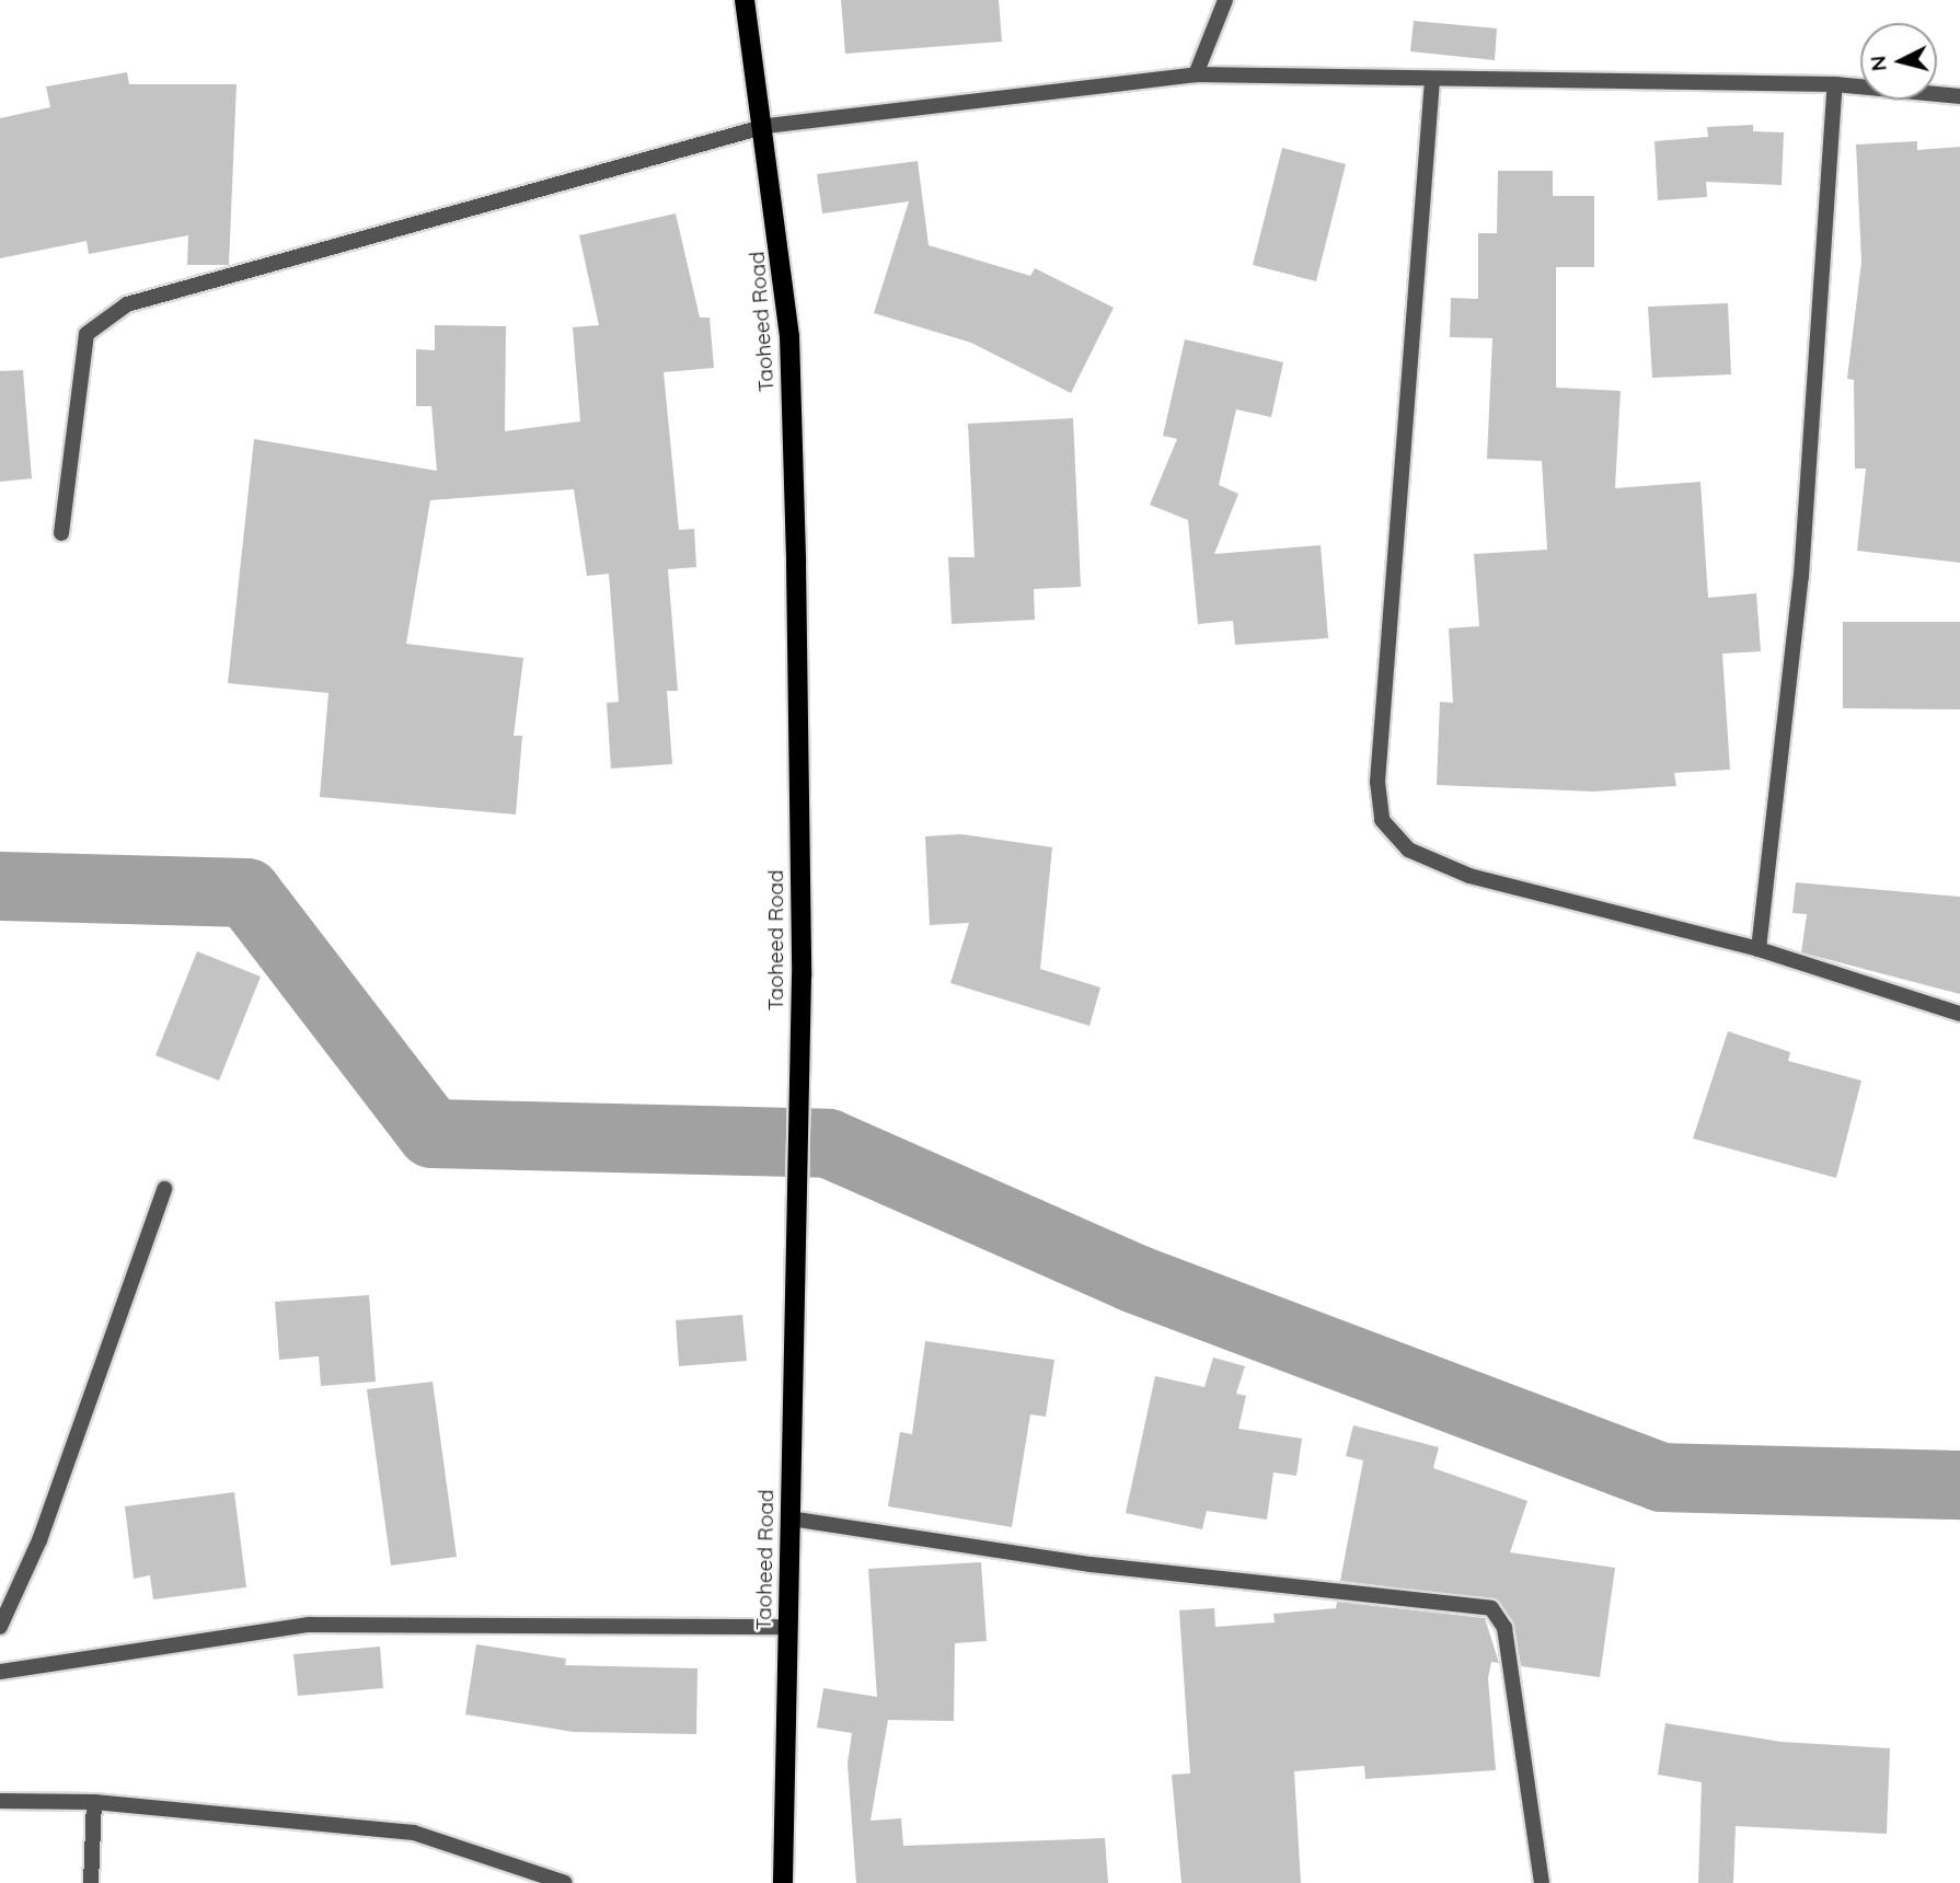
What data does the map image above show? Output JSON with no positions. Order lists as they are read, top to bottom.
{
  "streets": {
    "main road": ["Taoheed Road"]
  },
  "north": "left"
}
